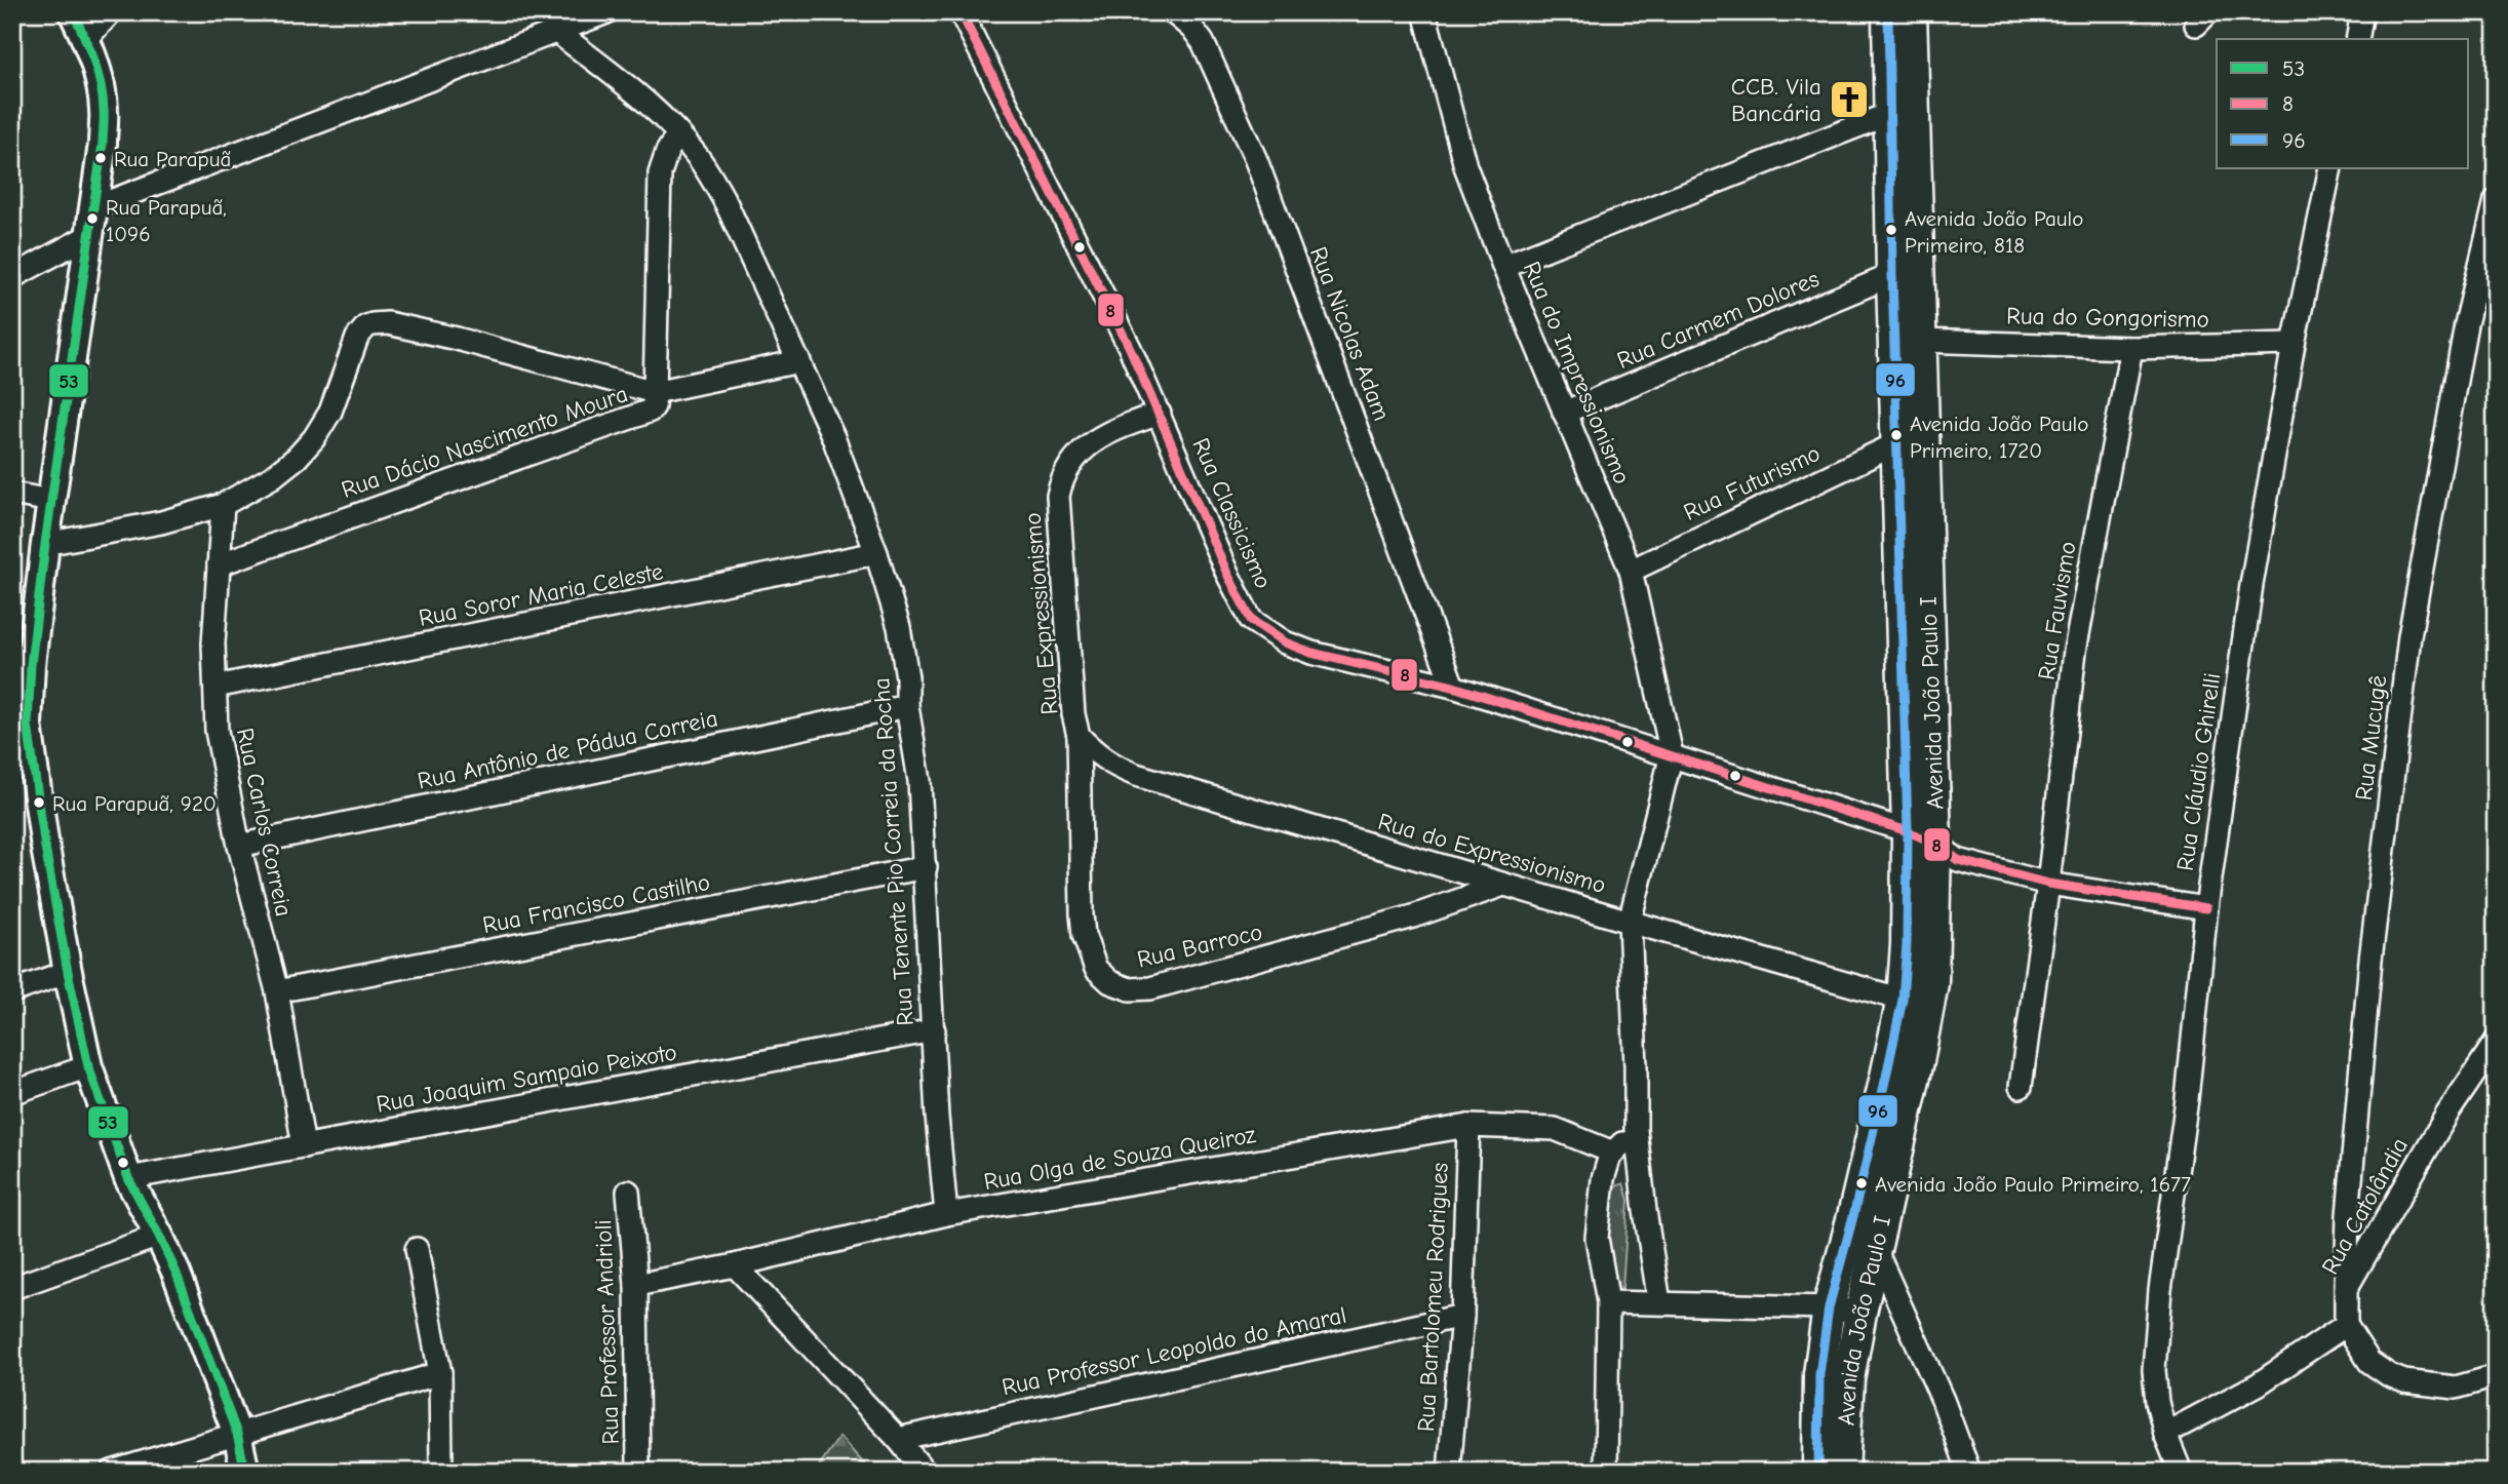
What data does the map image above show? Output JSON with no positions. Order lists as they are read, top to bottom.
{
  "streets": {
    "main road": ["Avenida João Paulo I"],
    "street": [
      "Rua do Gongorismo",
      "Rua Carmem Dolores",
      "Rua Nicolas Adam",
      "Rua do Impressionismo",
      "Rua Dácio Nascimento Moura",
      "Rua Futurismo",
      "Rua Classicismo",
      "Rua Soror Maria Celeste",
      "Rua Fauvismo",
      "Rua Expressionismo",
      "Rua Mucugê",
      "Rua Antônio de Pádua Correia",
      "Rua Cláudio Ghirelli",
      "Rua Carlos Correia",
      "Rua Tenente Pio Correia da Rocha",
      "Rua do Expressionismo",
      "Rua Francisco Castilho",
      "Rua Barroco",
      "Rua Joaquim Sampaio Peixoto",
      "Rua Olga de Souza Queiroz",
      "Rua Catolândia",
      "Rua Bartolomeu Rodrigues",
      "Rua Professor Andrioli",
      "Rua Professor Leopoldo do Amaral"
    ]
  },
  "crossings": [
    ["Rua do Gongorismo", "Rua Fauvismo"],
    ["Rua do Gongorismo", "Avenida João Paulo I"],
    ["Rua do Gongorismo", "Rua Cláudio Ghirelli"],
    ["Rua Carmem Dolores", "Rua do Impressionismo"],
    ["Rua Carmem Dolores", "Avenida João Paulo I"],
    ["Rua Nicolas Adam", "Rua Classicismo"],
    ["Rua do Impressionismo", "Rua Futurismo"],
    ["Rua do Impressionismo", "Rua Classicismo"],
    ["Rua Dácio Nascimento Moura", "Rua Carlos Correia"],
    ["Rua Dácio Nascimento Moura", "Rua Tenente Pio Correia da Rocha"],
    ["Rua Futurismo", "Avenida João Paulo I"],
    ["Rua Classicismo", "Rua Fauvismo"],
    ["Rua Classicismo", "Rua Expressionismo"],
    ["Rua Classicismo", "Avenida João Paulo I"],
    ["Rua Classicismo", "Rua Cláudio Ghirelli"],
    ["Rua Soror Maria Celeste", "Rua Carlos Correia"],
    ["Rua Soror Maria Celeste", "Rua Tenente Pio Correia da Rocha"],
    ["Rua Expressionismo", "Rua do Expressionismo"],
    ["Rua Expressionismo", "Rua Barroco"],
    ["Avenida João Paulo I", "Rua do Expressionismo"],
    ["Rua Mucugê", "Rua Catolândia"],
    ["Rua Antônio de Pádua Correia", "Rua Carlos Correia"],
    ["Rua Antônio de Pádua Correia", "Rua Tenente Pio Correia da Rocha"],
    ["Rua Carlos Correia", "Rua Francisco Castilho"],
    ["Rua Carlos Correia", "Rua Joaquim Sampaio Peixoto"],
    ["Rua Tenente Pio Correia da Rocha", "Rua Francisco Castilho"],
    ["Rua Tenente Pio Correia da Rocha", "Rua Joaquim Sampaio Peixoto"],
    ["Rua Tenente Pio Correia da Rocha", "Rua Olga de Souza Queiroz"],
    ["Rua do Expressionismo", "Rua Barroco"],
    ["Rua Olga de Souza Queiroz", "Rua Bartolomeu Rodrigues"],
    ["Rua Olga de Souza Queiroz", "Rua Professor Andrioli"],
    ["Rua Bartolomeu Rodrigues", "Rua Professor Leopoldo do Amaral"]
  ],
  "places": {
    "church": ["CCB. Vila Bancária"],
    "other": [
      "Rua Parapuã",
      "Rua Parapuã, 1096",
      "Avenida João Paulo Primeiro, 818",
      "Avenida João Paulo Primeiro, 1720",
      "Rua Parapuã, 920",
      "Avenida João Paulo Primeiro, 1677"
    ]
  },
  "lines": ["transit line 53", "transit line 8", "transit line 96"],
  "legend": ["53", "8", "96"]
}
